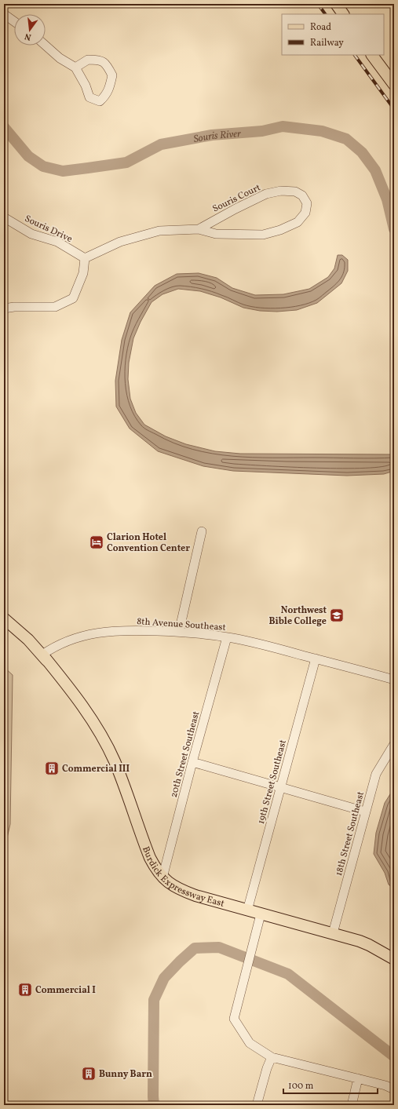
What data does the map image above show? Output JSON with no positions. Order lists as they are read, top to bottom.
{
  "streets": {
    "main road": ["Burdick Expressway East"],
    "street": [
      "Souris Court",
      "Souris Drive",
      "8th Avenue Southeast",
      "20th Street Southeast",
      "19th Street Southeast",
      "18th Street Southeast"
    ]
  },
  "crossings": [
    ["Souris Court", "Souris Drive"],
    ["8th Avenue Southeast", "20th Street Southeast"],
    ["8th Avenue Southeast", "19th Street Southeast"],
    ["8th Avenue Southeast", "Burdick Expressway East"],
    ["20th Street Southeast", "Burdick Expressway East"],
    ["19th Street Southeast", "Burdick Expressway East"],
    ["18th Street Southeast", "Burdick Expressway East"]
  ],
  "water": ["Souris River"],
  "places": {
    "hotel": ["Clarion Hotel Convention Center"],
    "school or university": ["Northwest Bible College"],
    "building": ["Commercial III", "Commercial I", "Bunny Barn"]
  },
  "legend": ["Road", "Railway"],
  "scale_bar": "100 m",
  "north": "bottom"
}
